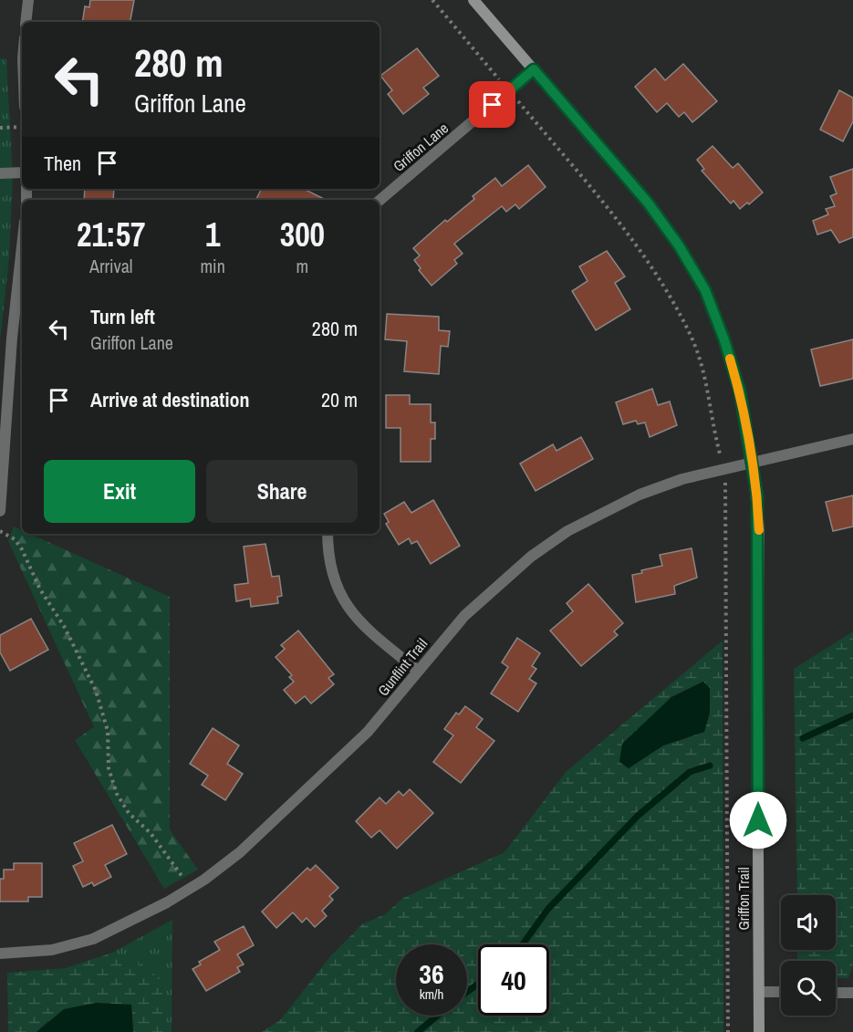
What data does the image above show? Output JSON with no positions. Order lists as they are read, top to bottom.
{
  "streets": {
    "street": ["Griffon Lane", "Gunflint Trail", "Griffon Trail"]
  },
  "crossings": [
    ["Griffon Lane", "Griffon Trail"],
    ["Gunflint Trail", "Griffon Trail"]
  ],
  "page": {
    "turn": ["280 m", "Griffon Lane"],
    "then": "Then",
    "eta": [
      "21:57",
      "Arrival",
      "1",
      "min",
      "300",
      "m"
    ],
    "list": [
      {
        "name": "Turn left",
        "note": "Griffon Lane",
        "value": "280 m"
      },
      {
        "name": "Arrive at destination",
        "value": "20 m"
      }
    ],
    "buttons": ["Exit", "Share"],
    "speed": "36 km/h",
    "limit": "40"
  }
}
